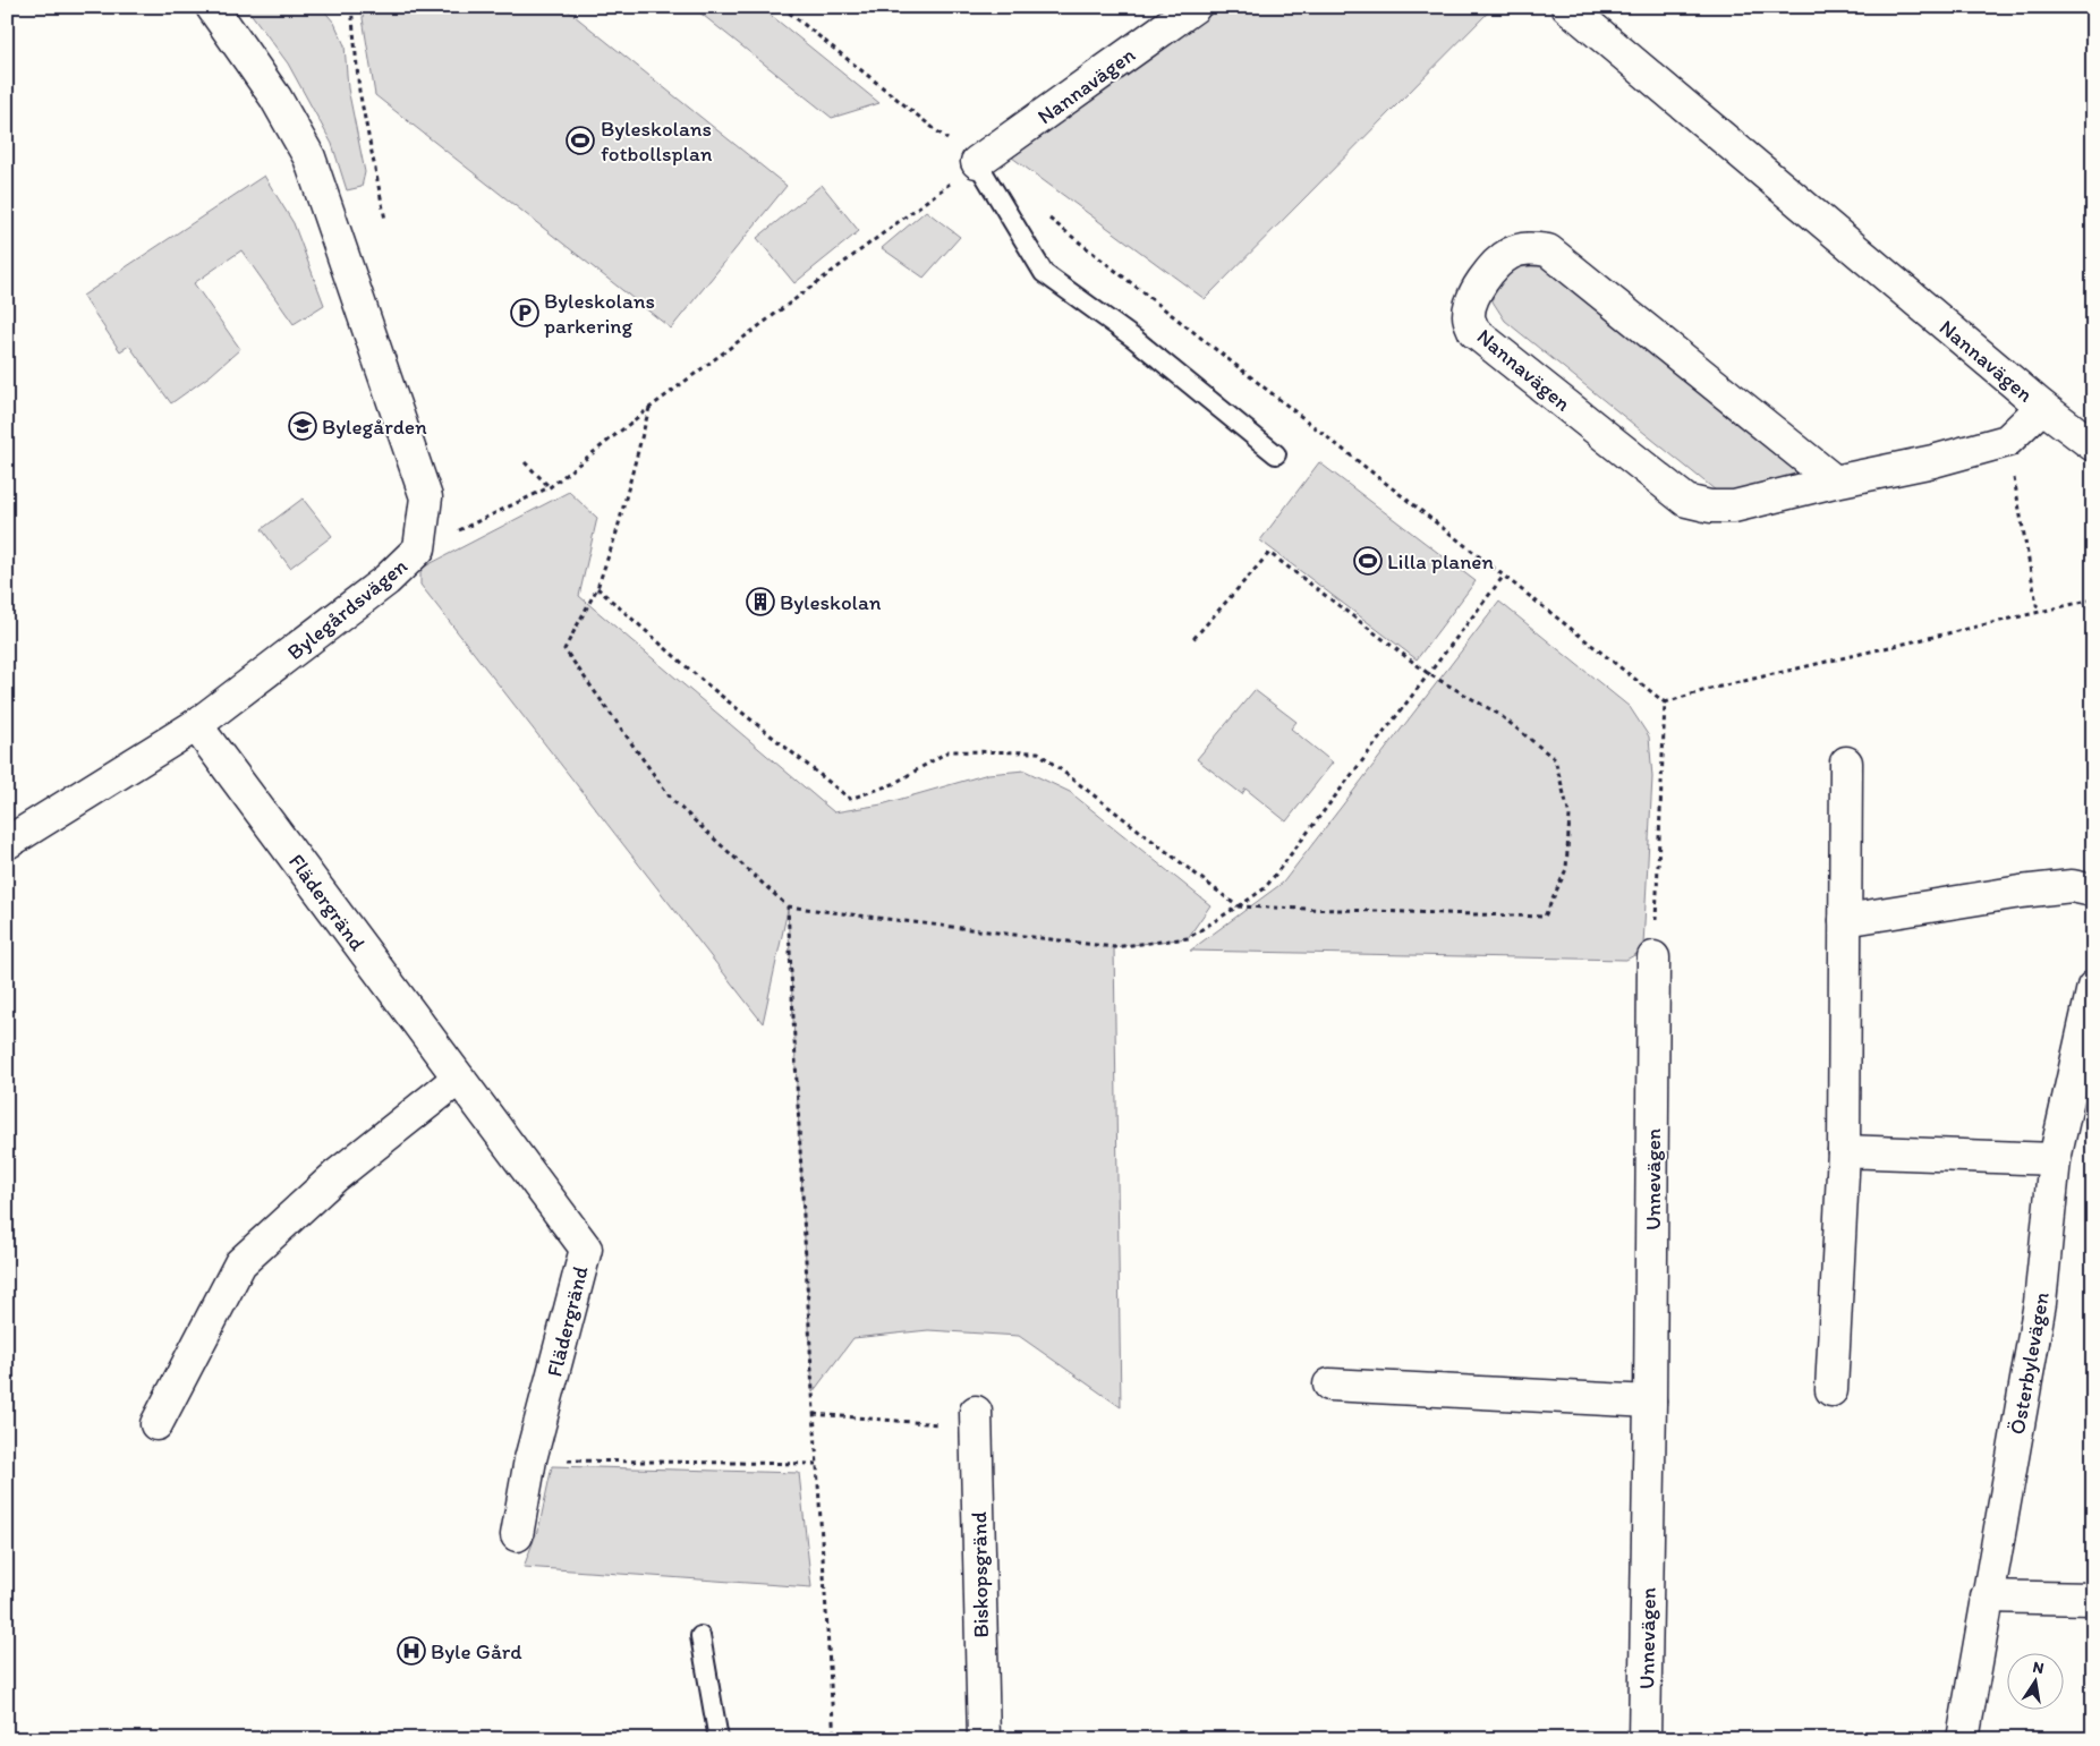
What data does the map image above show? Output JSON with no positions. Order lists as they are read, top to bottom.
{
  "streets": {
    "street": [
      "Nannavägen",
      "Bylegårdsvägen",
      "Flädergränd",
      "Unnevägen",
      "Österbylevägen",
      "Biskopsgränd"
    ]
  },
  "crossings": [
    ["Bylegårdsvägen", "Flädergränd"]
  ],
  "places": {
    "sports": ["Byleskolans fotbollsplan", "Lilla planen"],
    "parking": ["Byleskolans parkering"],
    "school or university": ["Bylegården"],
    "building": ["Byleskolan"],
    "hospital": ["Byle Gård"]
  },
  "north": "top"
}
